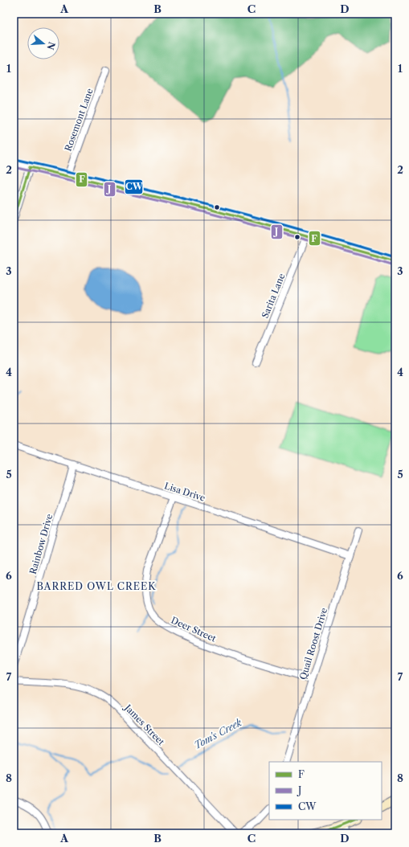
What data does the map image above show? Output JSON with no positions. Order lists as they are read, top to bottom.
{
  "streets": {
    "street": [
      "Rosemont Lane",
      "Sarita Lane",
      "Lisa Drive",
      "Rainbow Drive",
      "Deer Street",
      "Quail Roost Drive",
      "James Street"
    ]
  },
  "crossings": [
    ["Lisa Drive", "Rainbow Drive"],
    ["Lisa Drive", "Deer Street"],
    ["Lisa Drive", "Quail Roost Drive"],
    ["Deer Street", "Quail Roost Drive"]
  ],
  "districts": ["BARRED OWL CREEK"],
  "water": ["Tom's Creek"],
  "lines": ["transit line CW", "transit line F", "transit line J"],
  "legend": ["F", "J", "CW"],
  "north": "right",
  "grid": {
    "columns": [
      "A",
      "B",
      "C",
      "D"
    ],
    "rows": [
      "1",
      "2",
      "3",
      "4",
      "5",
      "6",
      "7",
      "8"
    ]
  }
}
